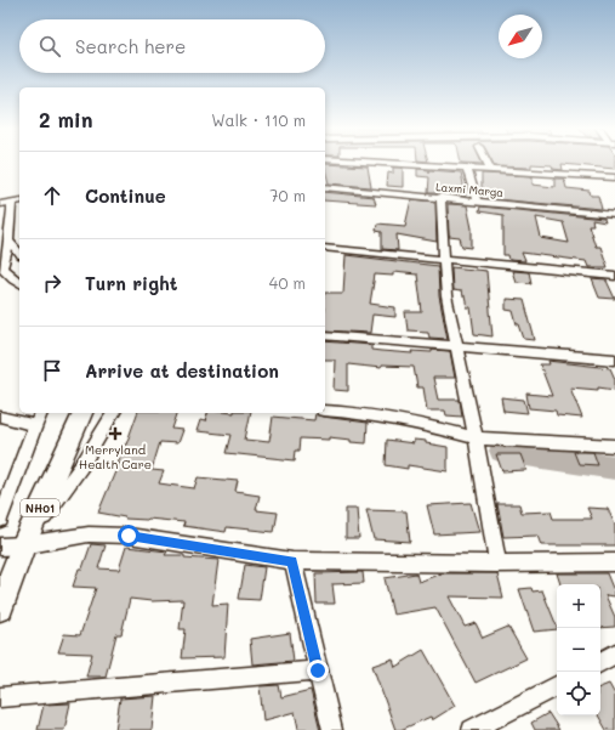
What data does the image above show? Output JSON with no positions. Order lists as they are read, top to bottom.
{
  "streets": {
    "highway": ["NH01"],
    "street": ["Laxmi Marga"]
  },
  "places": {
    "health": ["Merryland Health Care"]
  },
  "north": "bottom left",
  "page": {
    "search": "Search here",
    "heading": ["2 min", "Walk · 110 m"],
    "list": [
      ["Continue", "70 m"],
      ["Turn right", "40 m"],
      "Arrive at destination"
    ],
    "map_buttons": ["+", "−"]
  }
}
